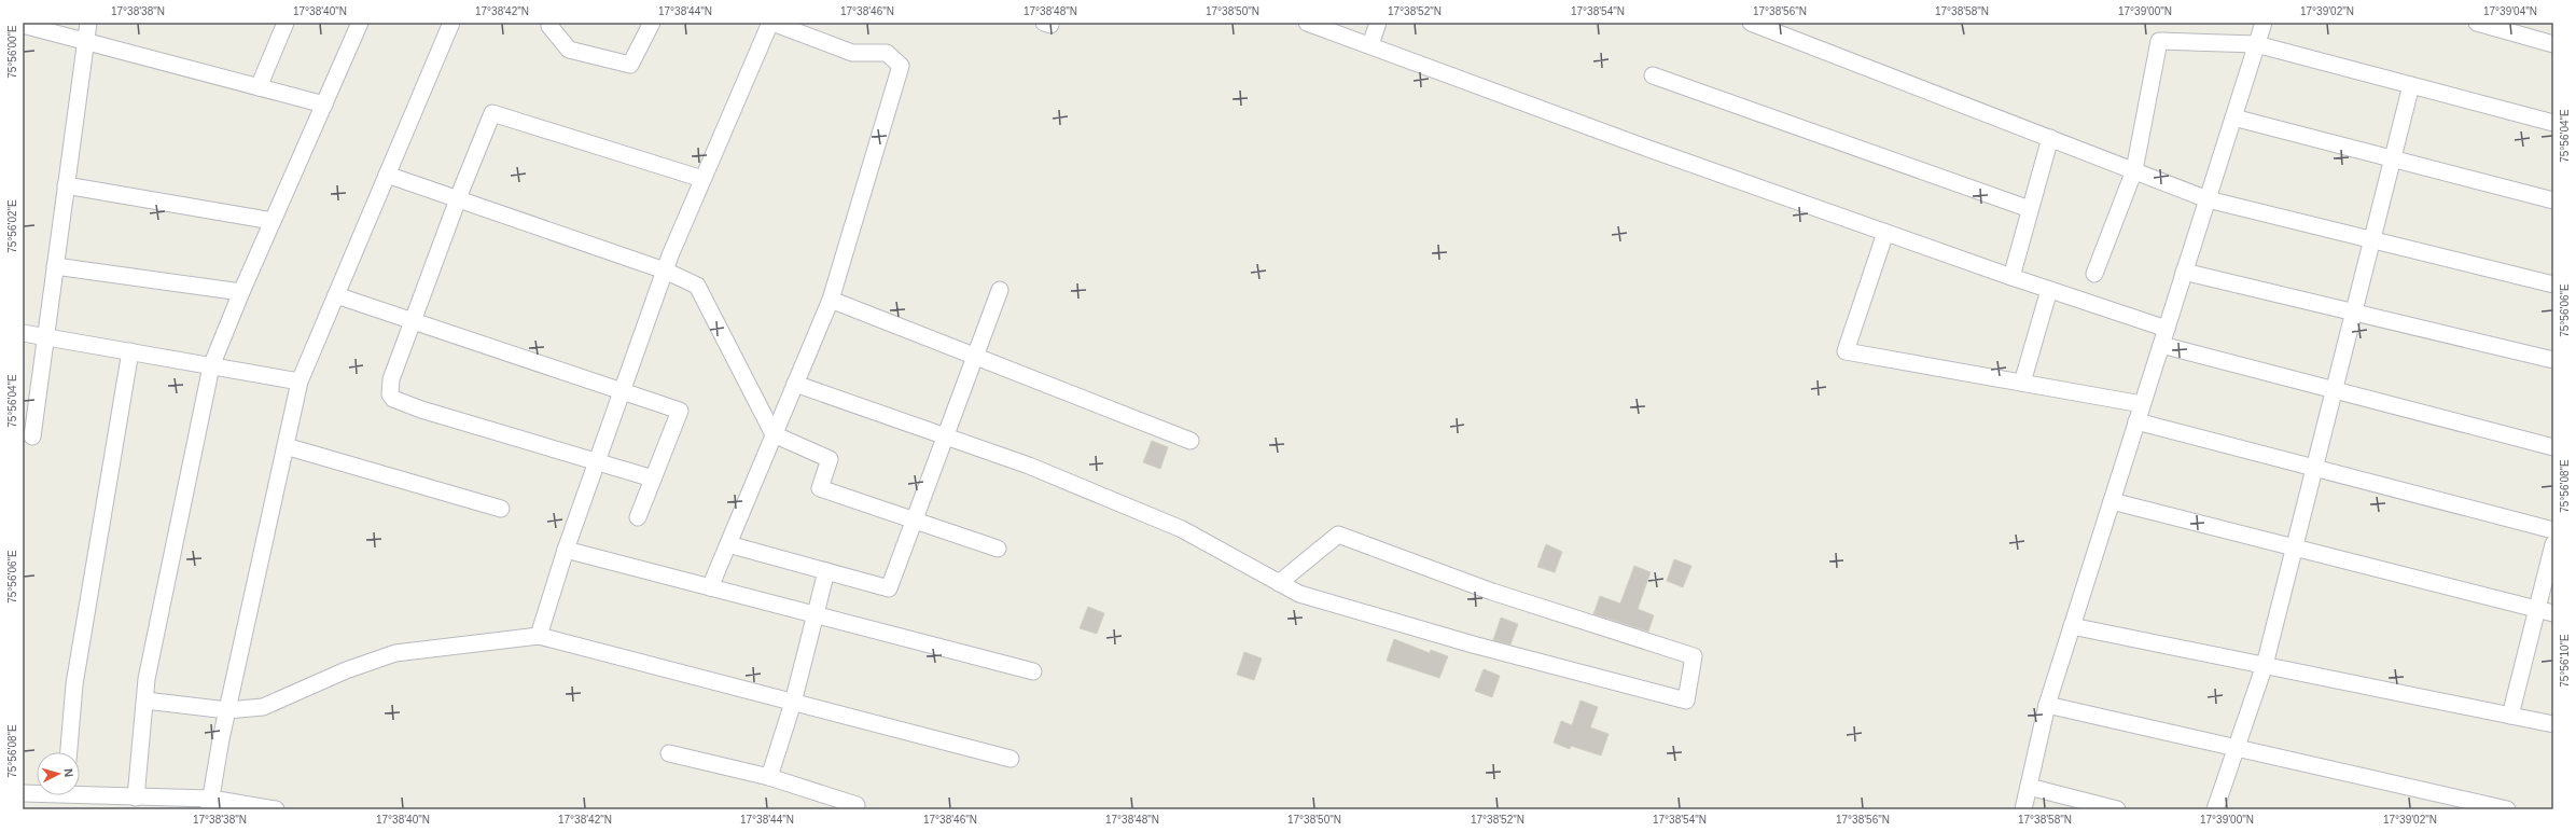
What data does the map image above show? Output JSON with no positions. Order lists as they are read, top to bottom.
{
  "north": "right",
  "coordinates": [
    "17°38'38\"N",
    "17°38'40\"N",
    "17°38'42\"N",
    "17°38'44\"N",
    "17°38'46\"N",
    "17°38'48\"N",
    "17°38'50\"N",
    "17°38'52\"N",
    "17°38'54\"N",
    "17°38'56\"N",
    "17°38'58\"N",
    "17°39'00\"N",
    "17°39'02\"N",
    "17°39'04\"N",
    "75°56'00\"E",
    "75°56'04\"E",
    "75°56'02\"E",
    "75°56'06\"E",
    "75°56'08\"E",
    "75°56'10\"E"
  ]
}
